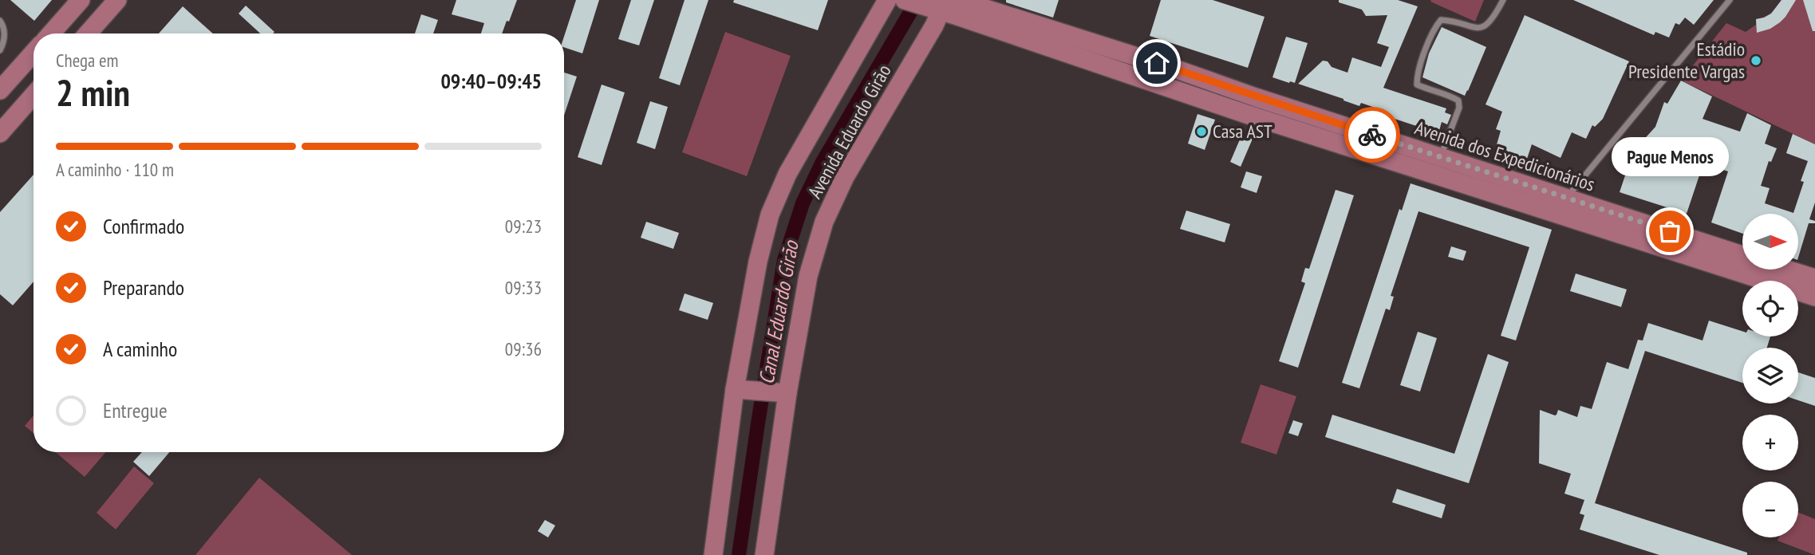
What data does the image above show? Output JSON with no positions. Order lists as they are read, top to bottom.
{
  "streets": {
    "main road": ["Avenida Eduardo Girão", "Avenida dos Expedicionários"]
  },
  "crossings": [
    ["Avenida Eduardo Girão", "Avenida dos Expedicionários"]
  ],
  "water": ["Canal Eduardo Girão"],
  "places": ["Estádio Presidente Vargas", "Casa AST", "Pague Menos"],
  "north": "right",
  "page": {
    "heading": ["2 min", "Chega em", "09:40–09:45"],
    "bar": "A caminho · 110 m",
    "bubble": "Pague Menos",
    "list": [
      ["Confirmado", "09:23"],
      ["Preparando", "09:33"],
      ["A caminho", "09:36"],
      "Entregue"
    ],
    "map_buttons": ["+", "−"]
  }
}
